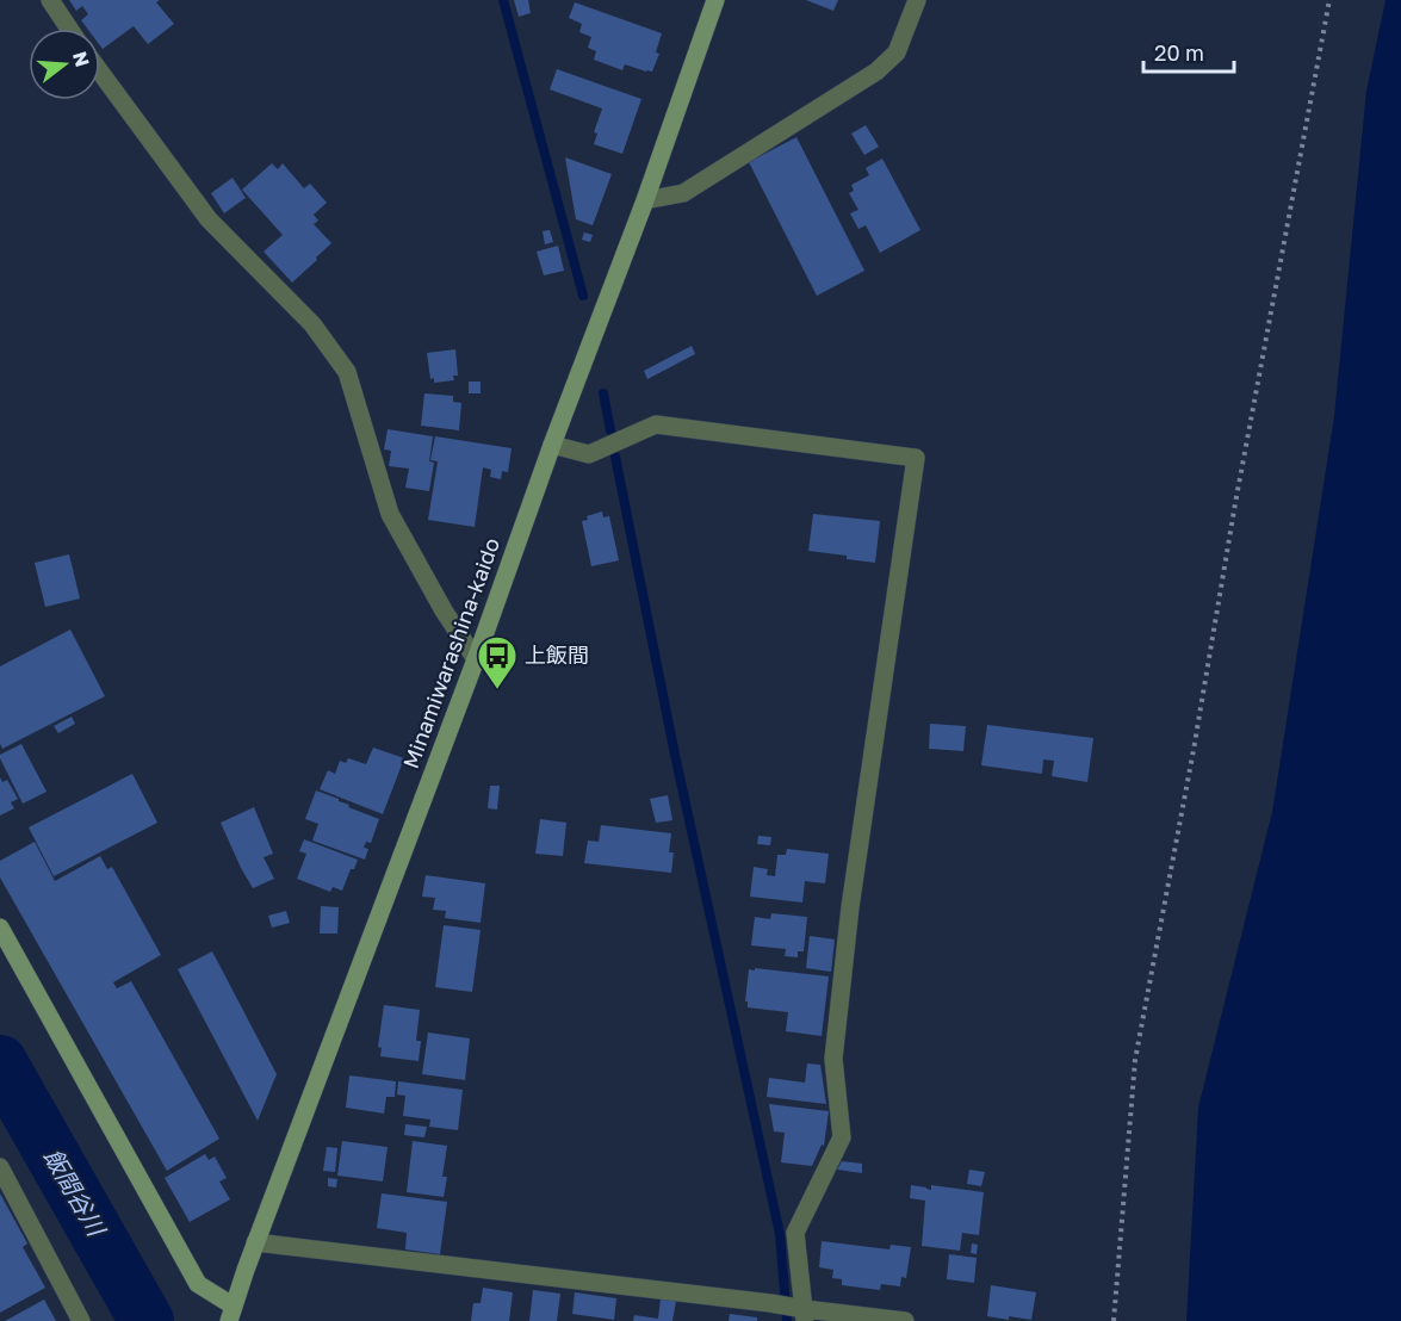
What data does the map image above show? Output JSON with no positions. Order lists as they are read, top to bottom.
{
  "streets": {
    "main road": ["Minamiwarashina-kaido"]
  },
  "water": ["飯間谷川"],
  "places": {
    "bus stop": ["上飯間"]
  },
  "scale_bar": "20 m",
  "north": "right"
}
